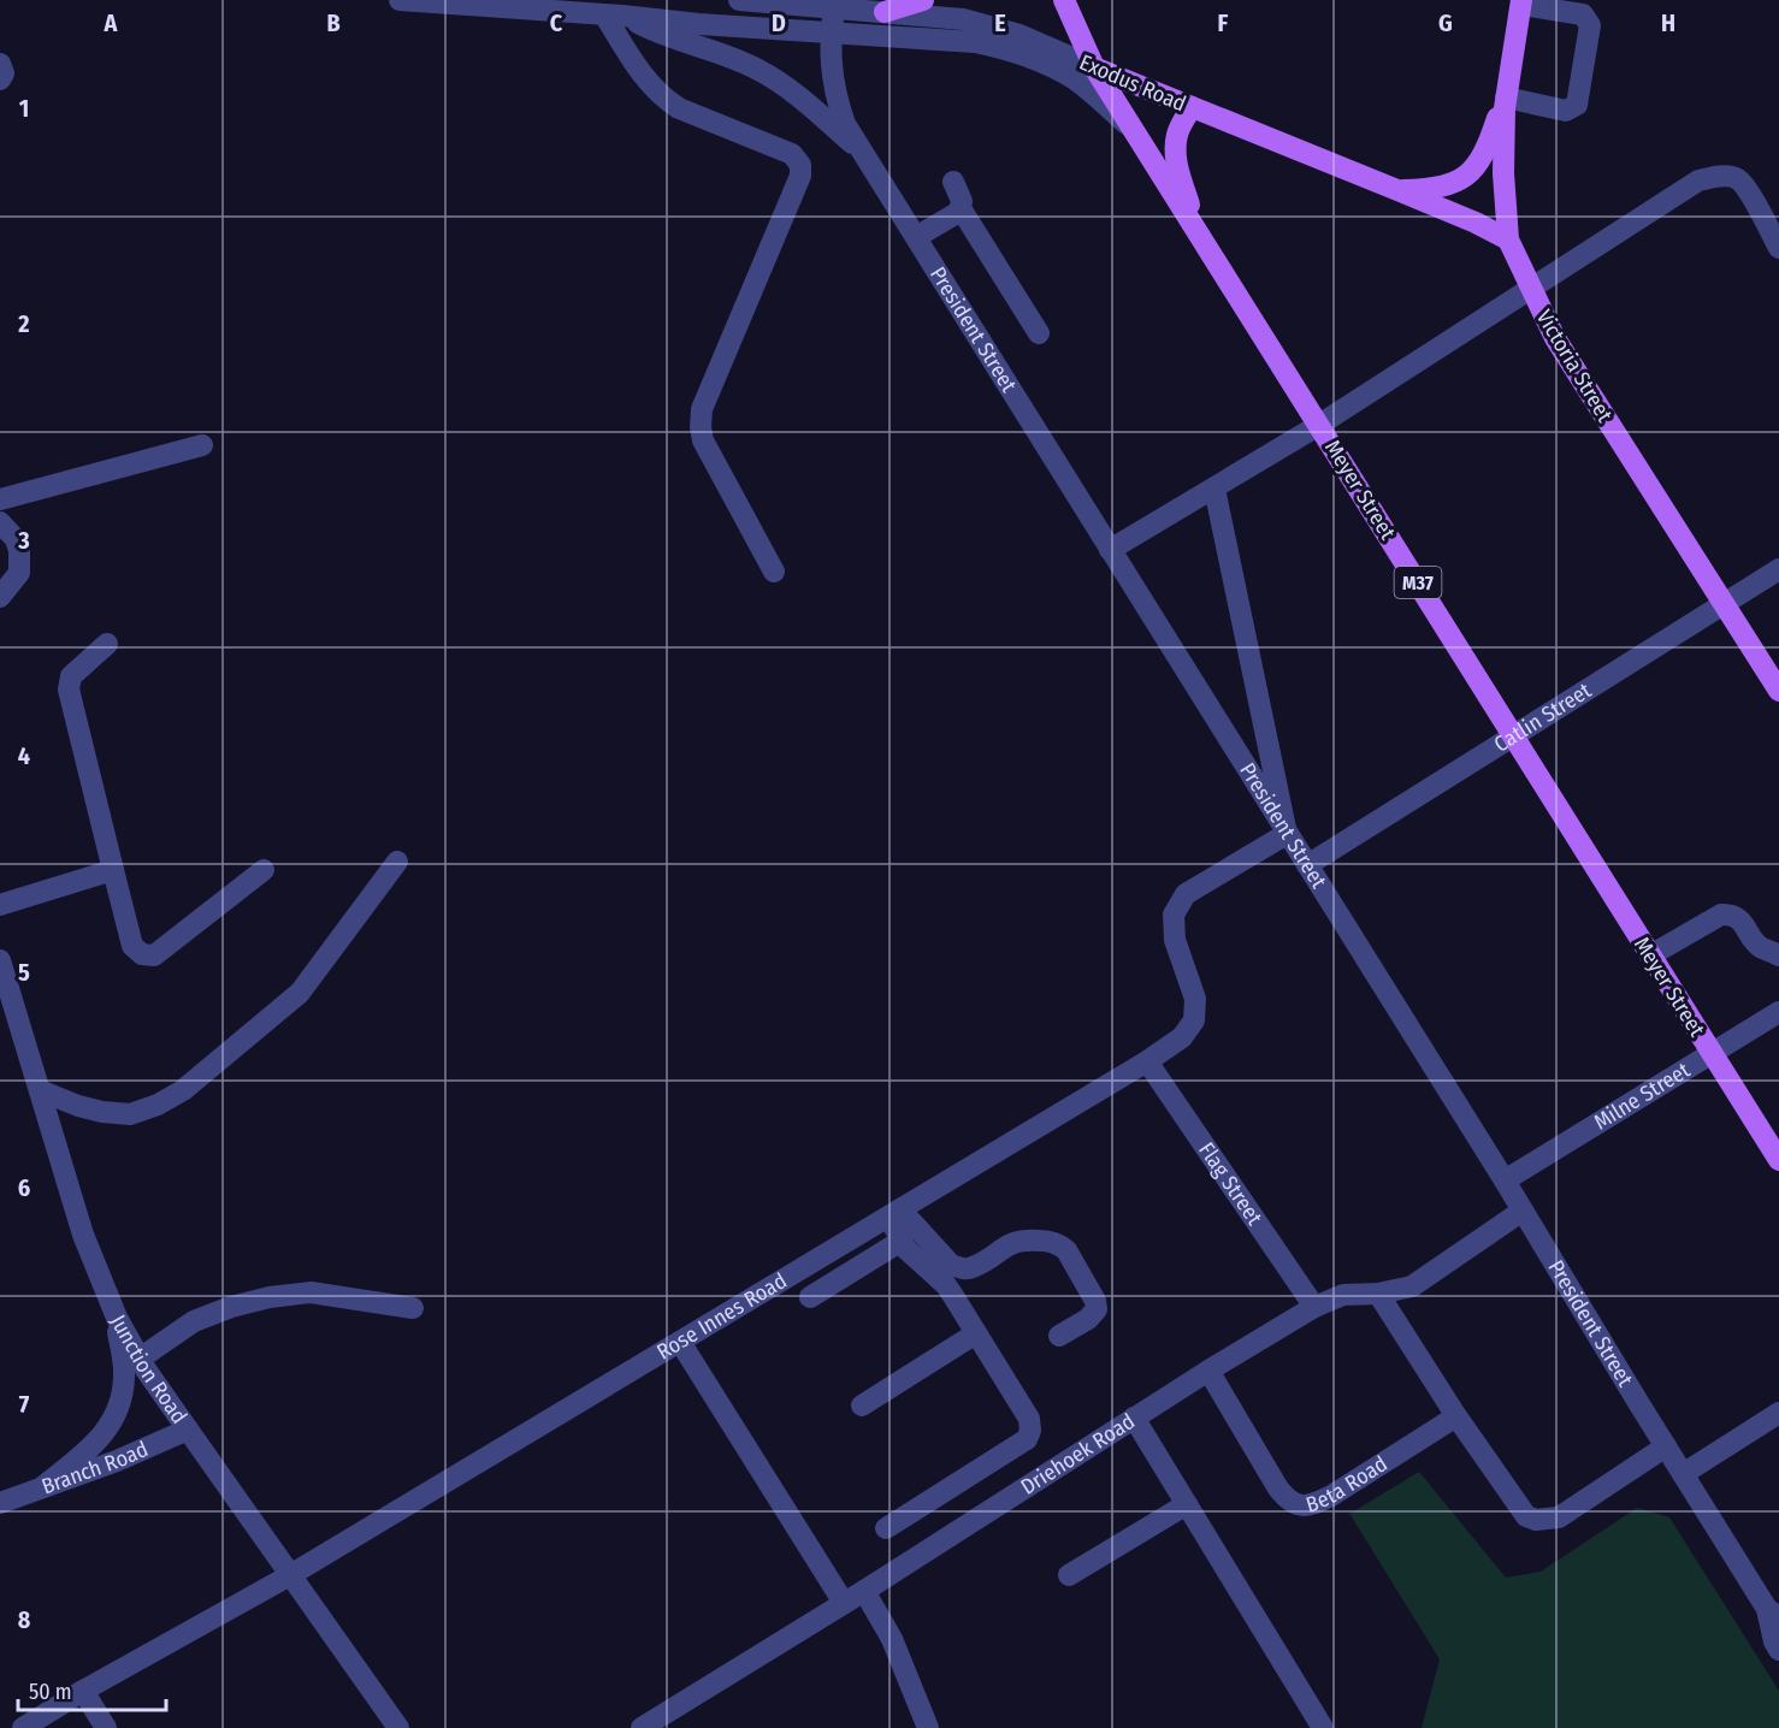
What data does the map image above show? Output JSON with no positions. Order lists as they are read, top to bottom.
{
  "streets": {
    "main road": [
      "Exodus Road",
      "Victoria Street",
      "Meyer Street",
      "M37"
    ],
    "street": [
      "President Street",
      "Catlin Street",
      "Milne Street",
      "Flag Street",
      "Rose Innes Road",
      "Junction Road",
      "Driehoek Road",
      "Branch Road",
      "Beta Road"
    ]
  },
  "crossings": [
    ["Exodus Road", "President Street"],
    ["Exodus Road", "Victoria Street"],
    ["Exodus Road", "Meyer Street"],
    ["President Street", "Catlin Street"],
    ["President Street", "Milne Street"],
    ["President Street", "Rose Innes Road"],
    ["President Street", "Driehoek Road"],
    ["Victoria Street", "Catlin Street"],
    ["Meyer Street", "Catlin Street"],
    ["Meyer Street", "Milne Street"],
    ["Flag Street", "Rose Innes Road"],
    ["Flag Street", "Driehoek Road"],
    ["Rose Innes Road", "Junction Road"],
    ["Junction Road", "Branch Road"],
    ["Driehoek Road", "Beta Road"]
  ],
  "scale_bar": "50 m",
  "grid": {
    "columns": [
      "A",
      "B",
      "C",
      "D",
      "E",
      "F",
      "G",
      "H"
    ],
    "rows": [
      "1",
      "2",
      "3",
      "4",
      "5",
      "6",
      "7",
      "8"
    ]
  }
}
